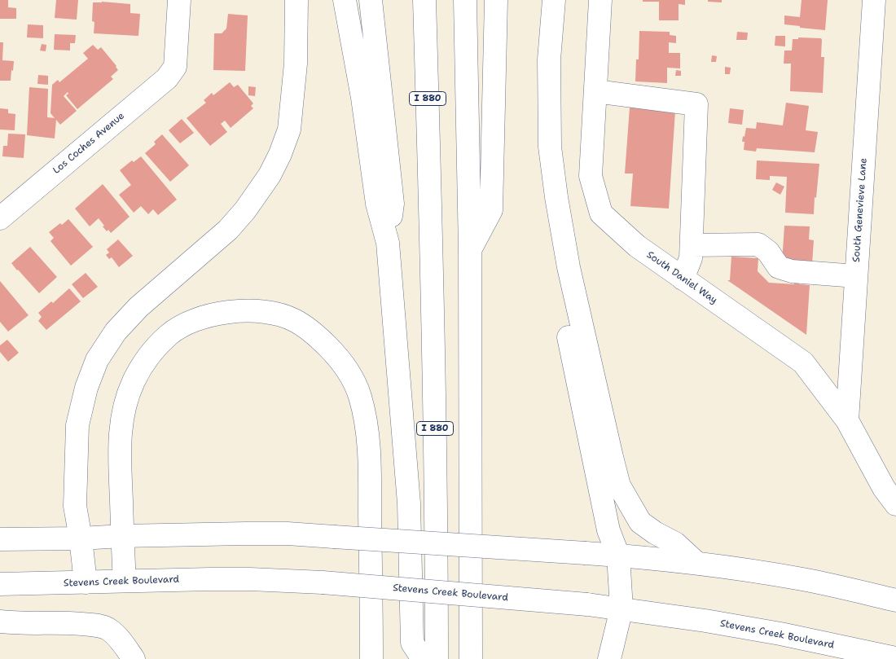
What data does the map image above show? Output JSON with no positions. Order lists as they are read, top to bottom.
{
  "streets": {
    "main road": [
      "I 880",
      "Los Coches Avenue",
      "South Genevieve Lane",
      "South Daniel Way",
      "Stevens Creek Boulevard"
    ]
  },
  "crossings": [
    ["South Genevieve Lane", "South Daniel Way"]
  ]
}
